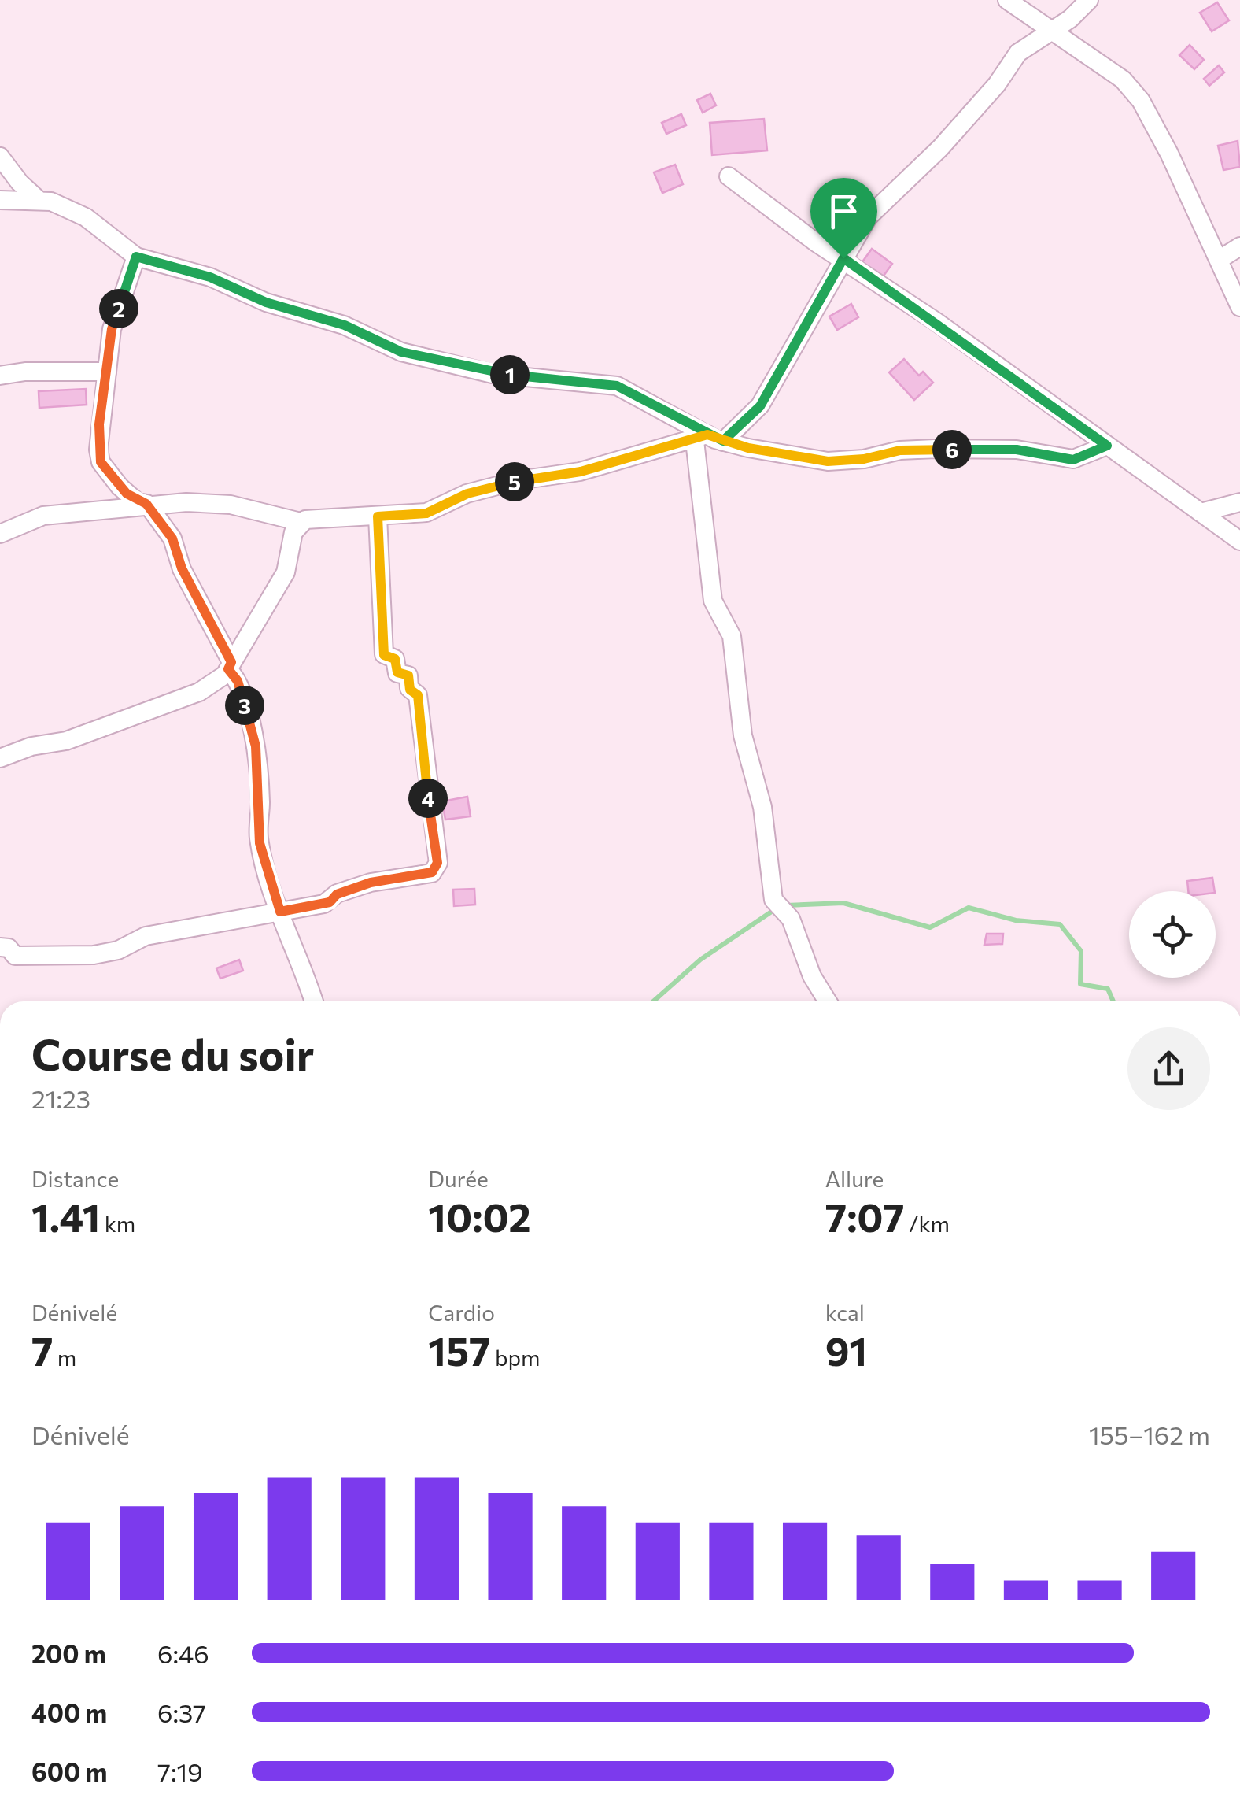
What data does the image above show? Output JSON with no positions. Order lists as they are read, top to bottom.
{
  "page": {
    "pins": [
      "2",
      "1",
      "6",
      "5",
      "3",
      "4"
    ],
    "heading": ["Course du soir", "21:23"],
    "stats": [
      ["Distance", "1.41 km"],
      ["Durée", "10:02"],
      ["Allure", "7:07 /km"],
      ["Dénivelé", "7 m"],
      ["Cardio", "157 bpm"],
      ["kcal", "91"]
    ],
    "chart": ["Dénivelé", "155–162 m"],
    "list": [
      {
        "name": "200 m",
        "note": "6:46"
      },
      {
        "name": "400 m",
        "note": "6:37"
      },
      {
        "name": "600 m",
        "note": "7:19"
      }
    ]
  }
}
